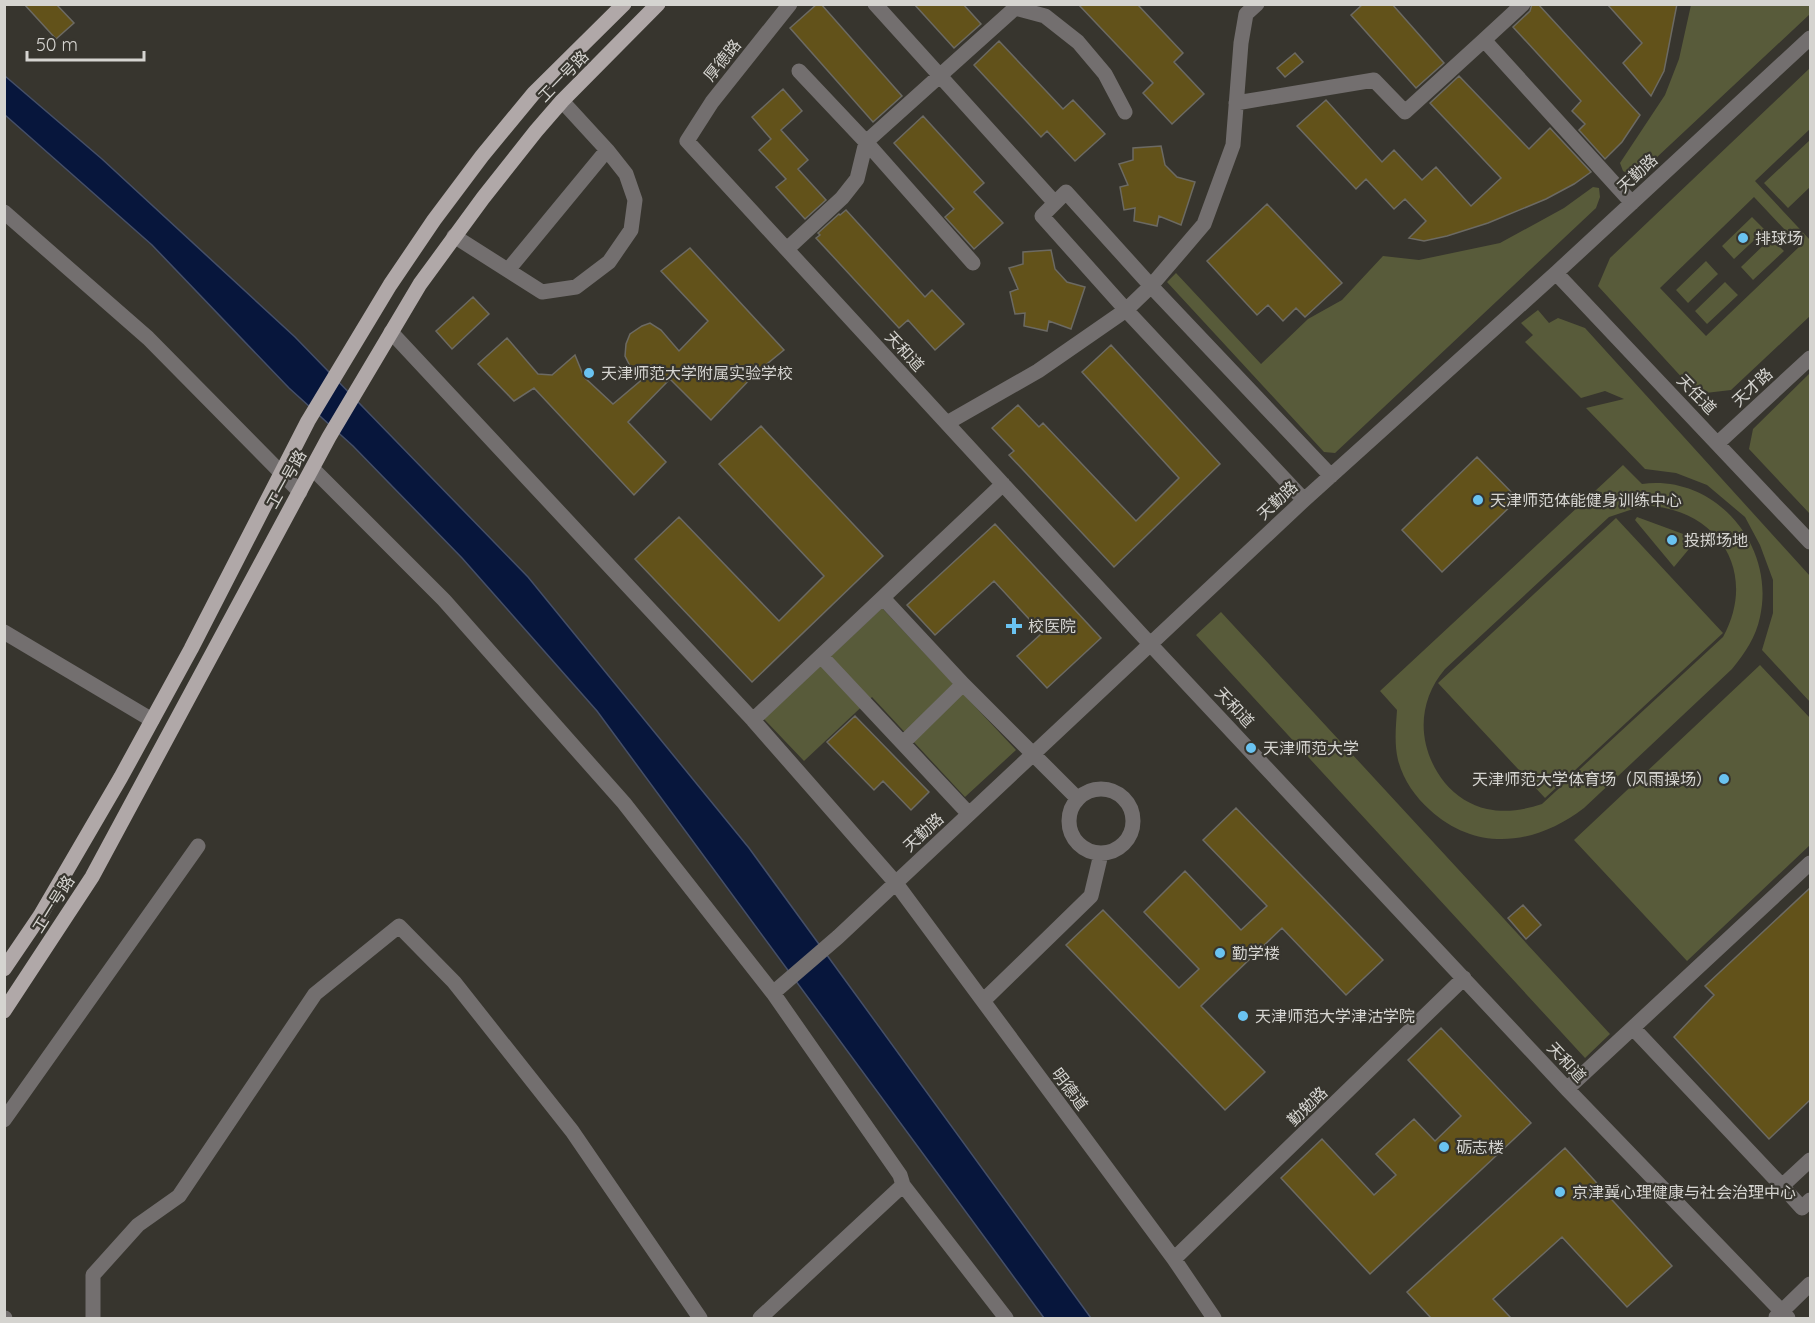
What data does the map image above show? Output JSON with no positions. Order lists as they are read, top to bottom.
{
  "streets": {
    "main road": ["工一号路"],
    "street": [
      "厚德路",
      "天勤路",
      "天和道",
      "天才路",
      "天任道",
      "明德道",
      "勤勉路"
    ]
  },
  "crossings": [
    ["厚德路", "天和道"],
    ["工一号路", "明德道"],
    ["天勤路", "天和道"],
    ["天勤路", "天任道"],
    ["天勤路", "明德道"],
    ["天和道", "勤勉路"],
    ["天才路", "天任道"],
    ["明德道", "勤勉路"]
  ],
  "places": {
    "other": [
      "排球场",
      "天津师范大学附属实验学校",
      "天津师范体能健身训练中心",
      "投掷场地",
      "天津师范大学",
      "天津师范大学体育场（风雨操场）",
      "勤学楼",
      "天津师范大学津沽学院",
      "砺志楼",
      "京津冀心理健康与社会治理中心"
    ],
    "health": ["校医院"]
  },
  "scale_bar": "50 m"
}
